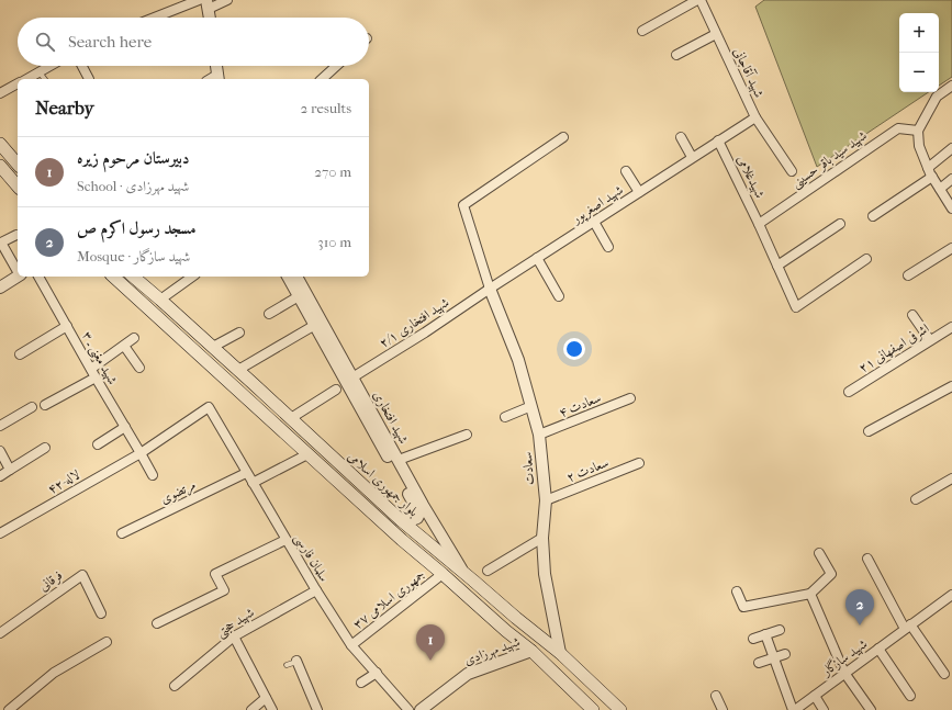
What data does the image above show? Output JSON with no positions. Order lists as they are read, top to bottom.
{
  "streets": {
    "main road": ["بلوار جمهوری اسلامی"],
    "street": [
      "شهید آقاجانی",
      "شهید سید باقر حسینی",
      "شهیدغلامی",
      "شهید اصغرپور",
      "شهید افتخاری ۲/۱",
      "اشرفی اصفهانی ۲۱",
      "شهید مغنی ـ ۳",
      "سعادت ۴",
      "شهید افتخاری",
      "سعادت",
      "سعادت ۲",
      "لاله-۴۲",
      "مرتضوی",
      "سلمان فارسی",
      "فرقانی",
      "جمهوری اسلامی ۳۷",
      "شهید حجتی",
      "شهید مهرزادی",
      "شهید سازگار"
    ]
  },
  "crossings": [
    ["شهید آقاجانی", "شهیدغلامی"],
    ["شهید آقاجانی", "شهید اصغرپور"],
    ["شهید سید باقر حسینی", "شهیدغلامی"],
    ["شهیدغلامی", "شهید اصغرپور"],
    ["شهید اصغرپور", "شهید افتخاری ۲/۱"],
    ["شهید اصغرپور", "سعادت"],
    ["شهید افتخاری ۲/۱", "شهید افتخاری"],
    ["شهید افتخاری ۲/۱", "سعادت"],
    ["شهید مغنی ـ ۳", "لاله-۴۲"],
    ["سعادت ۴", "سعادت"],
    ["شهید افتخاری", "بلوار جمهوری اسلامی"],
    ["سعادت", "سعادت ۲"],
    ["سعادت", "بلوار جمهوری اسلامی"],
    ["لاله-۴۲", "سلمان فارسی"],
    ["مرتضوی", "سلمان فارسی"],
    ["سلمان فارسی", "جمهوری اسلامی ۳۷"],
    ["سلمان فارسی", "شهید حجتی"]
  ],
  "page": {
    "map_buttons": ["+", "−"],
    "search": "Search here",
    "heading": ["Nearby", "2 results"],
    "list": [
      {
        "mark": "1",
        "name": "دبیرستان مرحوم زیره",
        "note": "School · شهید مهرزادی",
        "value": "270 m"
      },
      {
        "mark": "2",
        "name": "مسجد رسول اکرم ص",
        "note": "Mosque · شهید سازگار",
        "value": "310 m"
      }
    ],
    "pins": ["2", "1"]
  }
}
